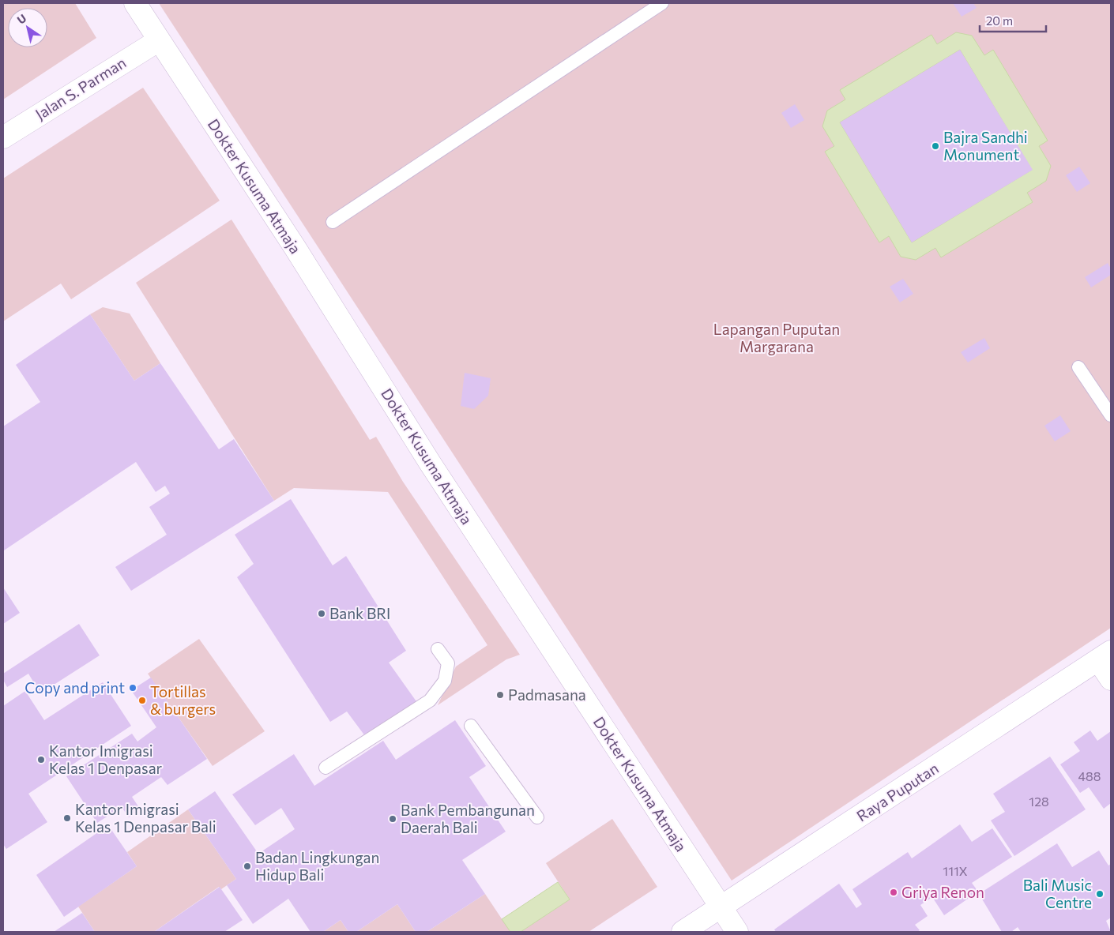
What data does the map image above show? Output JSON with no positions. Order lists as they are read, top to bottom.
{
  "streets": {
    "street": ["Jalan S. Parman", "Dokter Kusuma Atmaja", "Raya Puputan"]
  },
  "crossings": [
    ["Jalan S. Parman", "Dokter Kusuma Atmaja"],
    ["Dokter Kusuma Atmaja", "Raya Puputan"]
  ],
  "parks": ["Lapangan Puputan Margarana"],
  "places": [
    "Bajra Sandhi Monument",
    "Bank BRI",
    "Copy and print",
    "Padmasana",
    "Tortillas & burgers",
    "Kantor Imigrasi Kelas 1 Denpasar",
    "Kantor Imigrasi Kelas 1 Denpasar Bali",
    "Bank Pembangunan Daerah Bali",
    "Badan Lingkungan Hidup Bali",
    "Griya Renon",
    "Bali Music Centre"
  ],
  "house_numbers": ["488", "128", "111X"],
  "scale_bar": "20 m",
  "north": "top left"
}
